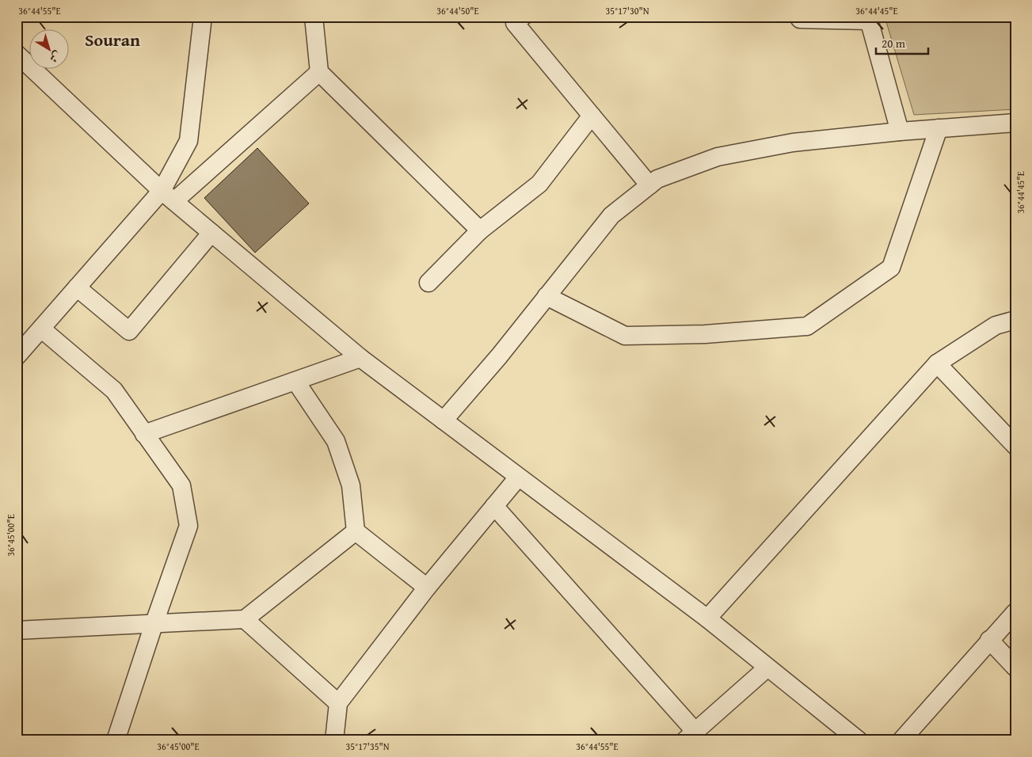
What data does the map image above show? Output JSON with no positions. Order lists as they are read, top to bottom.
{
  "districts": ["Souran"],
  "scale_bar": "20 m",
  "north": "bottom right",
  "coordinates": [
    "36°44'55\"E",
    "36°44'50\"E",
    "35°17'30\"N",
    "36°44'45\"E",
    "36°45'00\"E",
    "35°17'35\"N"
  ]
}
